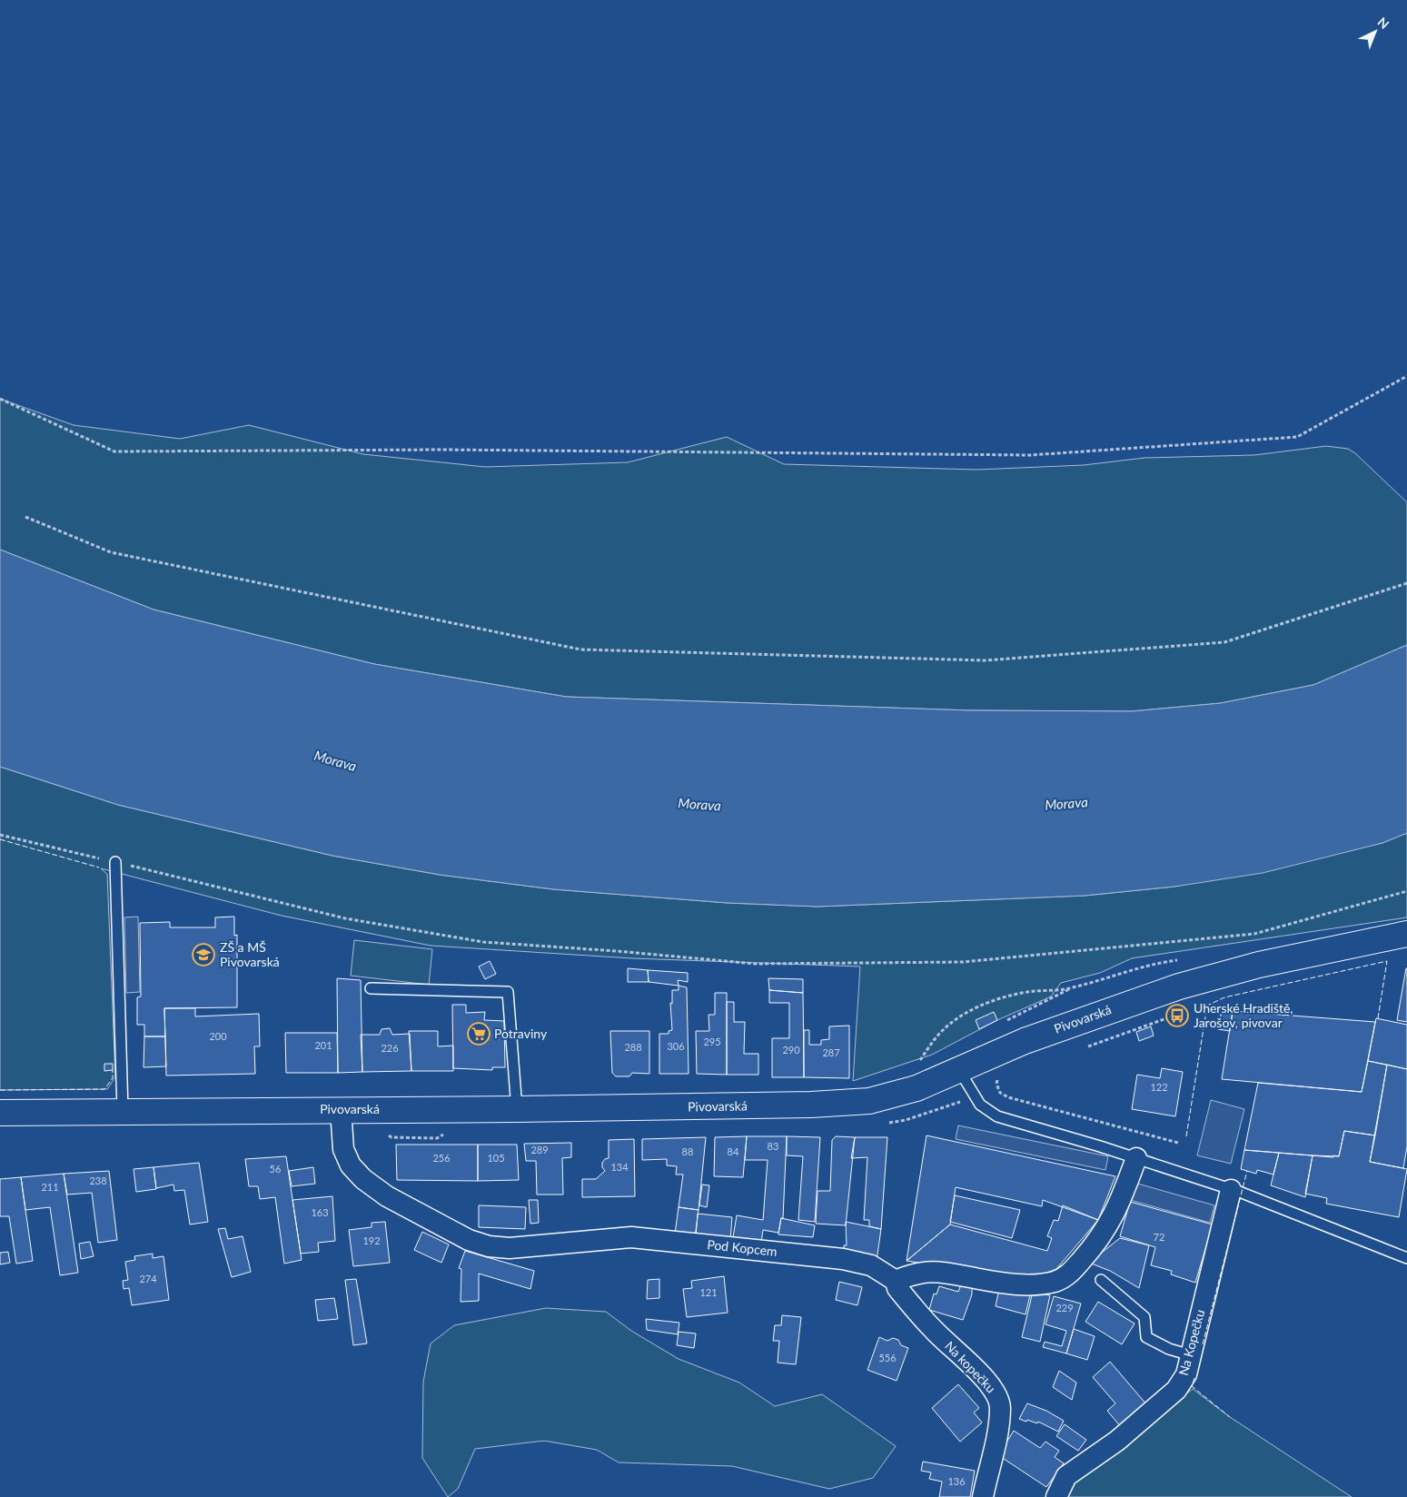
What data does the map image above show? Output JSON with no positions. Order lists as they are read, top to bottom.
{
  "streets": {
    "main road": ["Pivovarská"],
    "street": ["Pod Kopcem", "Na Kopečku", "Na kopečku"]
  },
  "crossings": [
    ["Pivovarská", "Pod Kopcem"],
    ["Pod Kopcem", "Na kopečku"]
  ],
  "water": ["Morava"],
  "places": {
    "school or university": ["ZŠ a MŠ Pivovarská"],
    "bus stop": ["Uherské Hradiště, Jarošov, pivovar"],
    "supermarket": ["Potraviny"]
  },
  "house_numbers": [
    "200",
    "295",
    "201",
    "306",
    "288",
    "226",
    "290",
    "287",
    "122",
    "83",
    "289",
    "88",
    "84",
    "256",
    "105",
    "134",
    "56",
    "238",
    "211",
    "163",
    "72",
    "192",
    "274",
    "121",
    "229",
    "556",
    "136"
  ],
  "north": "top right"
}
